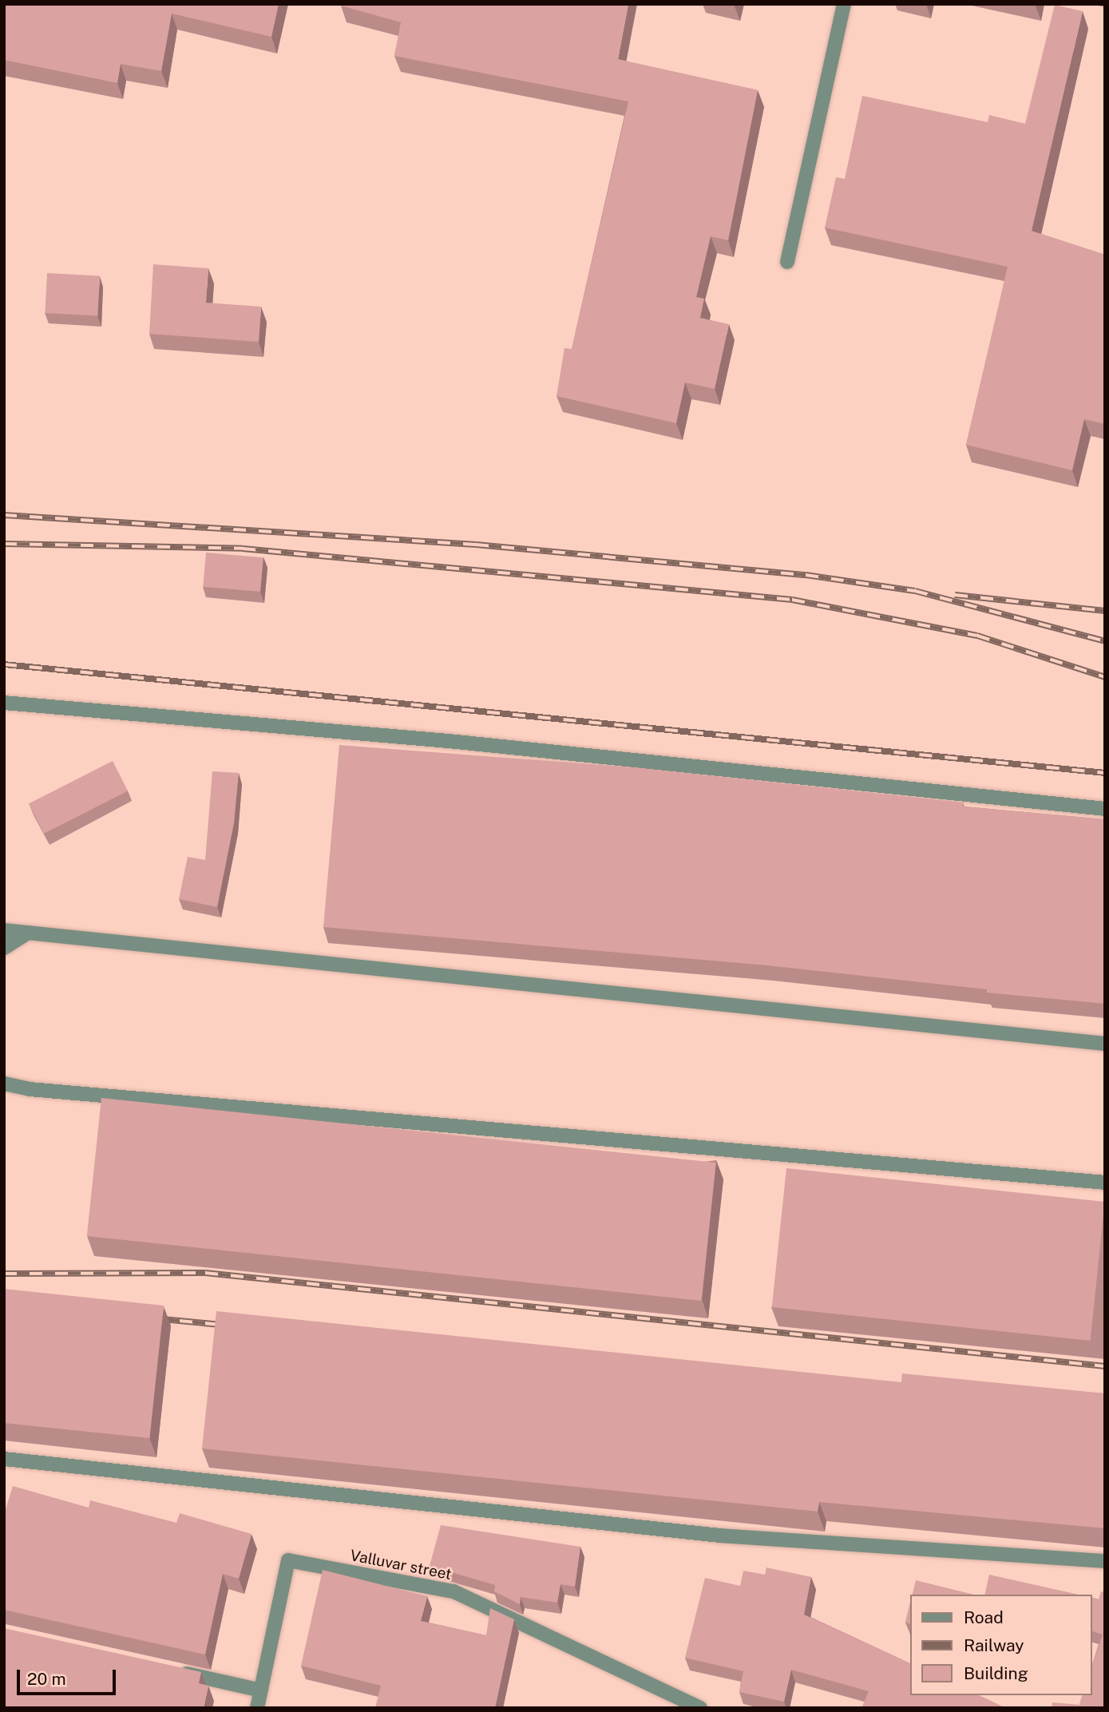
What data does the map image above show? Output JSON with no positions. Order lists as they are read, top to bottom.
{
  "streets": {
    "street": ["Valluvar street"]
  },
  "legend": ["Road", "Railway", "Building"],
  "scale_bar": "20 m"
}
